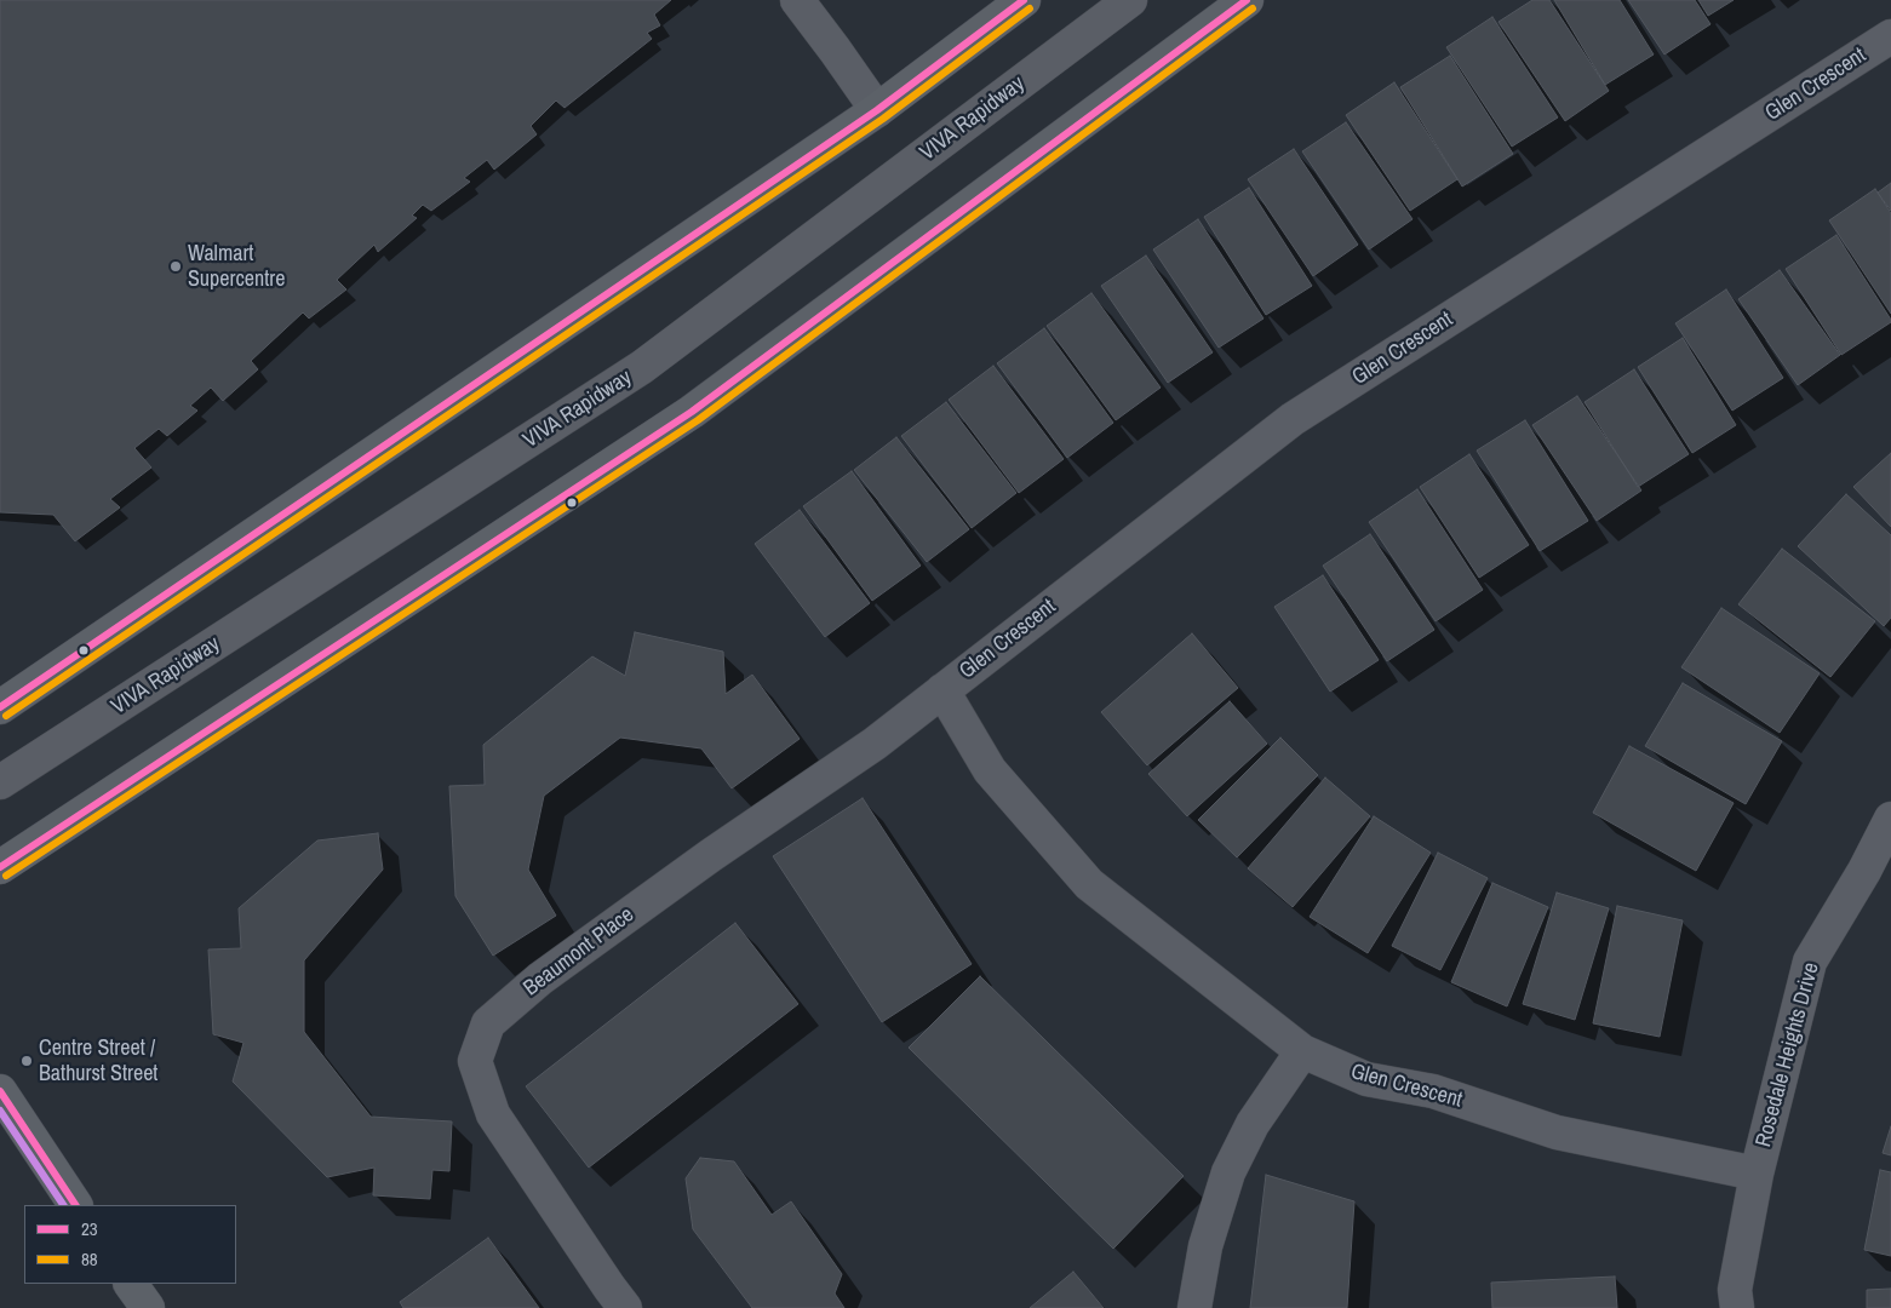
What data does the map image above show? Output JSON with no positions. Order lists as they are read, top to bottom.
{
  "streets": {
    "street": [
      "Glen Crescent",
      "VIVA Rapidway",
      "Beaumont Place",
      "Rosedale Heights Drive"
    ]
  },
  "crossings": [
    ["Glen Crescent", "Beaumont Place"],
    ["Glen Crescent", "Rosedale Heights Drive"]
  ],
  "places": ["Walmart Supercentre", "Centre Street / Bathurst Street"],
  "lines": ["transit line 23", "transit line 88"],
  "legend": ["23", "88"]
}
